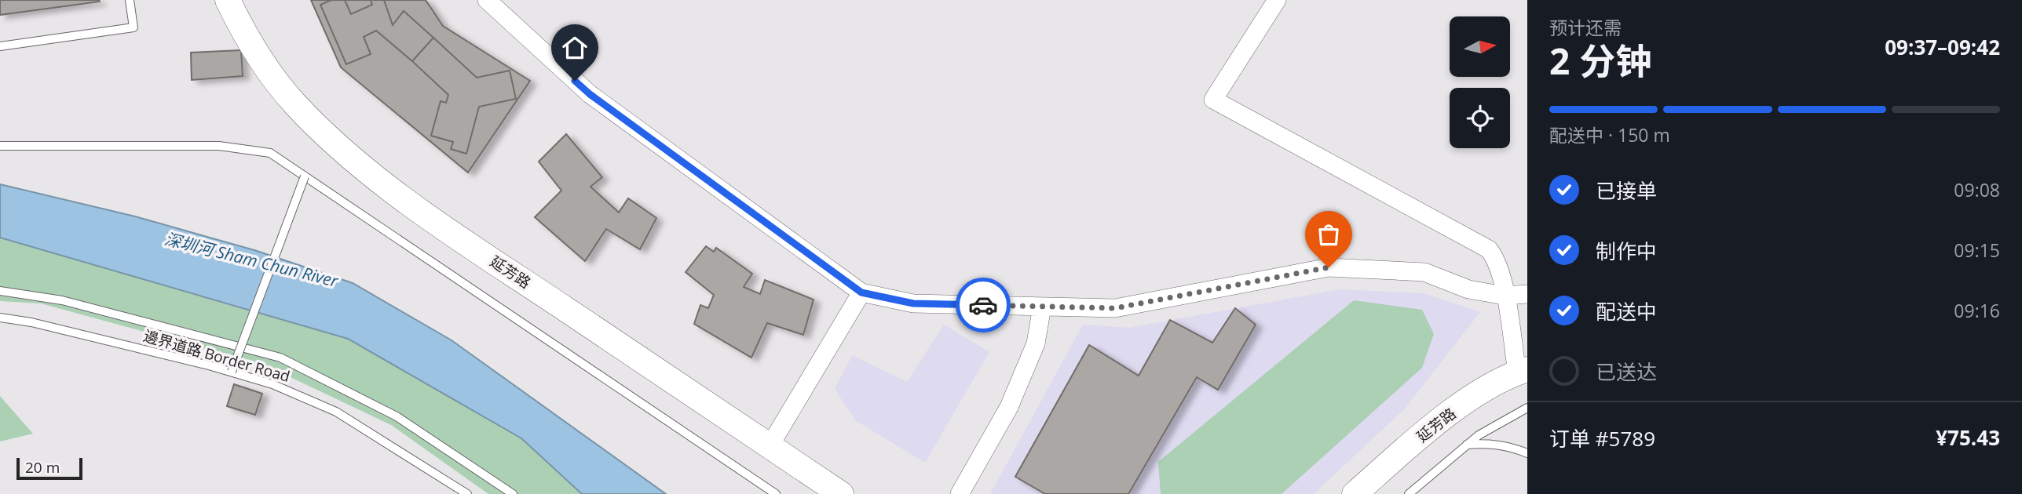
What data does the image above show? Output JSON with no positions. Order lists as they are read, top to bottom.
{
  "streets": {
    "main road": ["延芳路"],
    "lane": ["邊界道路 Border Road"]
  },
  "water": ["深圳河 Sham Chun River"],
  "scale_bar": "20 m",
  "north": "right",
  "page": {
    "heading": ["2 分钟", "预计还需", "09:37–09:42"],
    "panel": ["订单 #5789", "¥75.43"],
    "bar": "配送中 · 150 m",
    "list": [
      ["已接单", "09:08"],
      ["制作中", "09:15"],
      ["配送中", "09:16"],
      "已送达"
    ],
    "scale": "20 m"
  }
}
